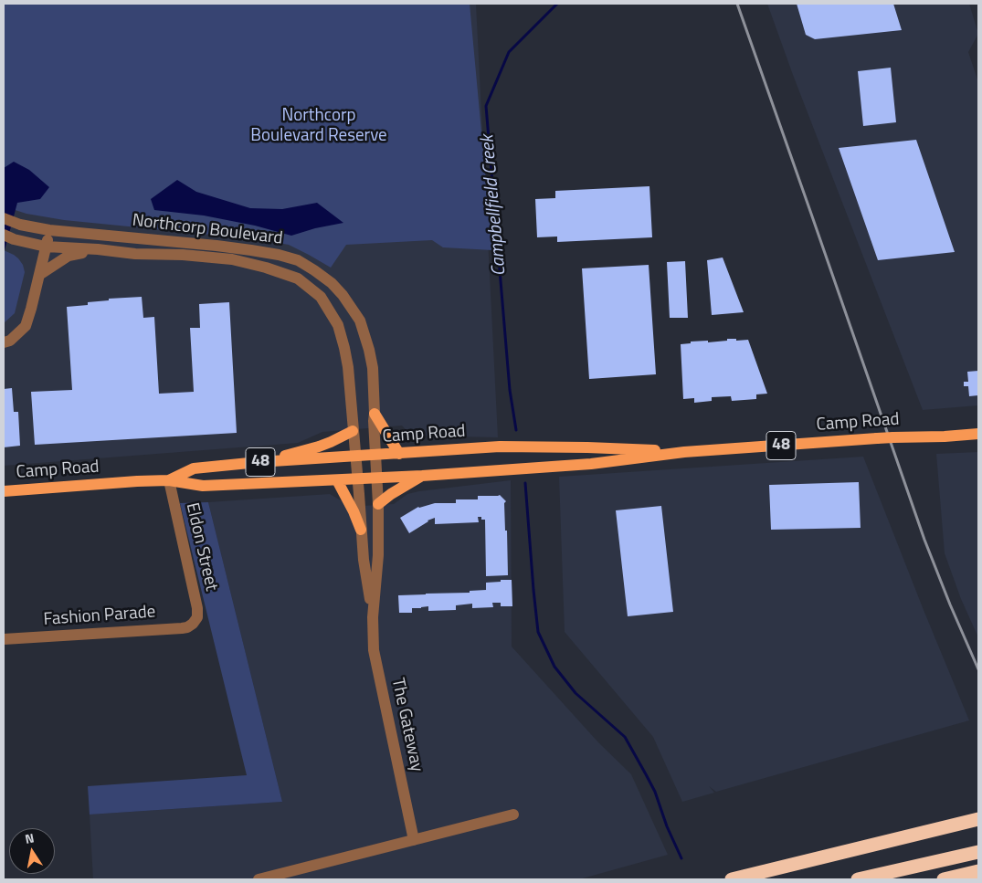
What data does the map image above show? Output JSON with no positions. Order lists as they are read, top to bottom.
{
  "streets": {
    "main road": ["Camp Road", "48"],
    "street": [
      "Northcorp Boulevard",
      "Eldon Street",
      "Fashion Parade",
      "The Gateway"
    ]
  },
  "crossings": [
    ["Northcorp Boulevard", "Camp Road"],
    ["Northcorp Boulevard", "The Gateway"],
    ["Camp Road", "Eldon Street"],
    ["Camp Road", "The Gateway"],
    ["Eldon Street", "Fashion Parade"]
  ],
  "water": ["Campbellfield Creek"],
  "parks": ["Northcorp Boulevard Reserve"],
  "north": "top"
}
